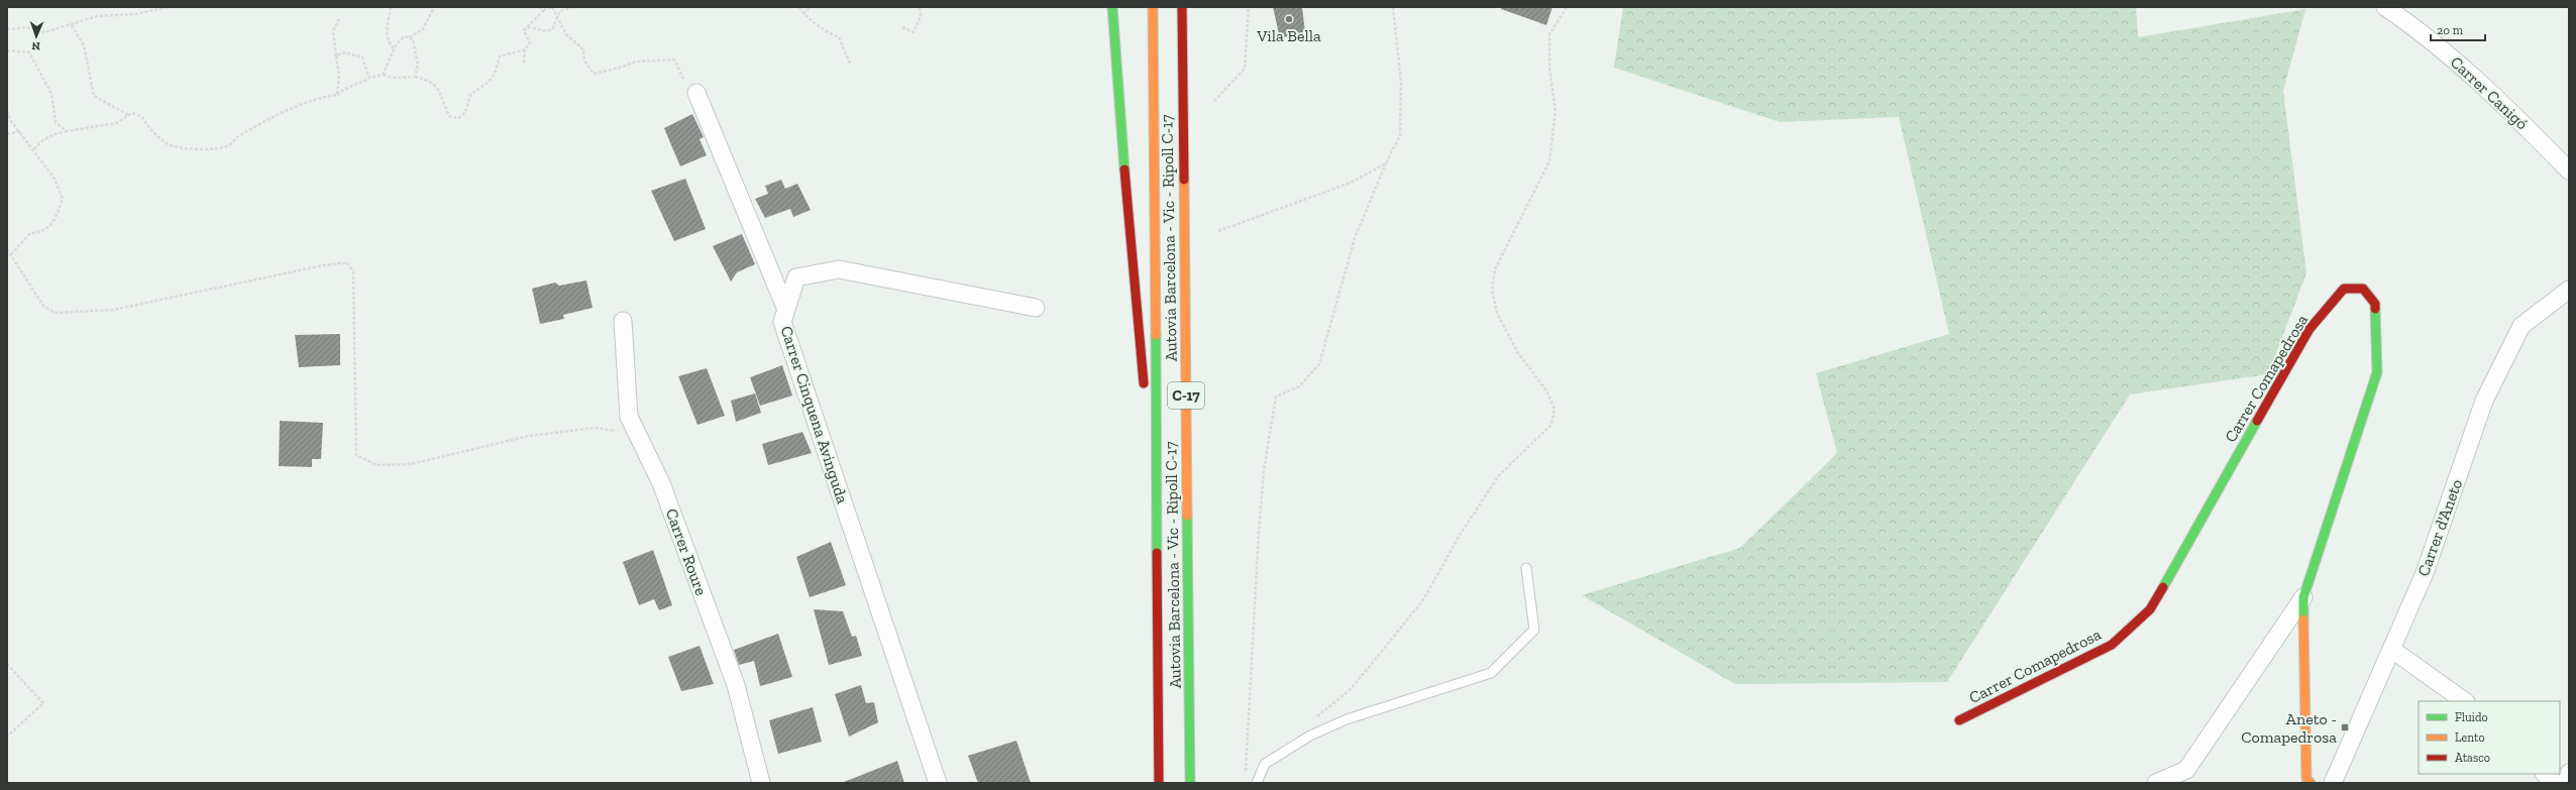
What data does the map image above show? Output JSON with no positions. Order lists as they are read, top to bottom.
{
  "streets": {
    "main road": ["Autovia Barcelona - Vic - Ripoll C-17", "Carrer Comapedrosa", "C-17"],
    "street": [
      "Carrer Canigó",
      "Carrer Cinquena Avinguda",
      "Carrer d'Aneto",
      "Carrer Roure"
    ]
  },
  "places": {
    "other": ["Vila Bella"],
    "transit": ["Aneto - Comapedrosa"]
  },
  "legend": ["Fluido", "Lento", "Atasco"],
  "scale_bar": "20 m",
  "north": "bottom"
}
